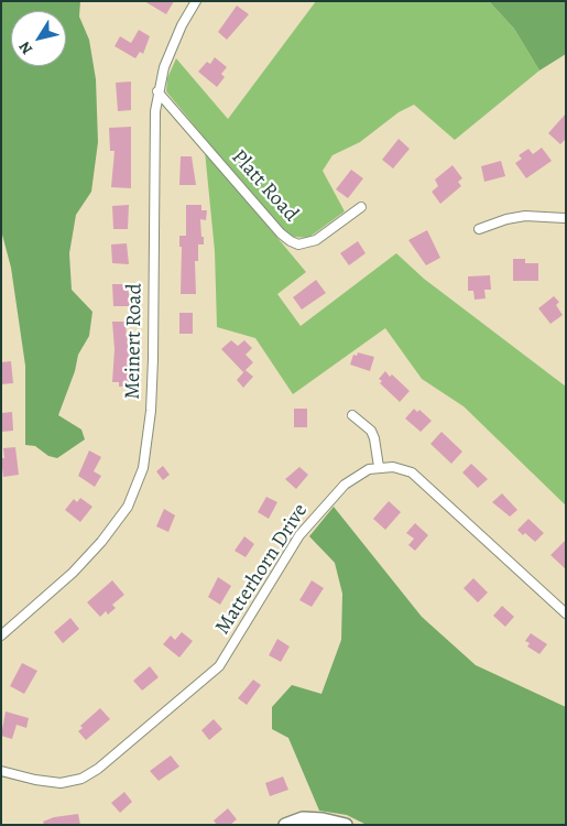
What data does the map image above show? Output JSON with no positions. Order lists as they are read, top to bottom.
{
  "streets": {
    "street": ["Platt Road", "Meinert Road", "Matterhorn Drive"]
  },
  "crossings": [
    ["Platt Road", "Meinert Road"]
  ],
  "north": "bottom left"
}
